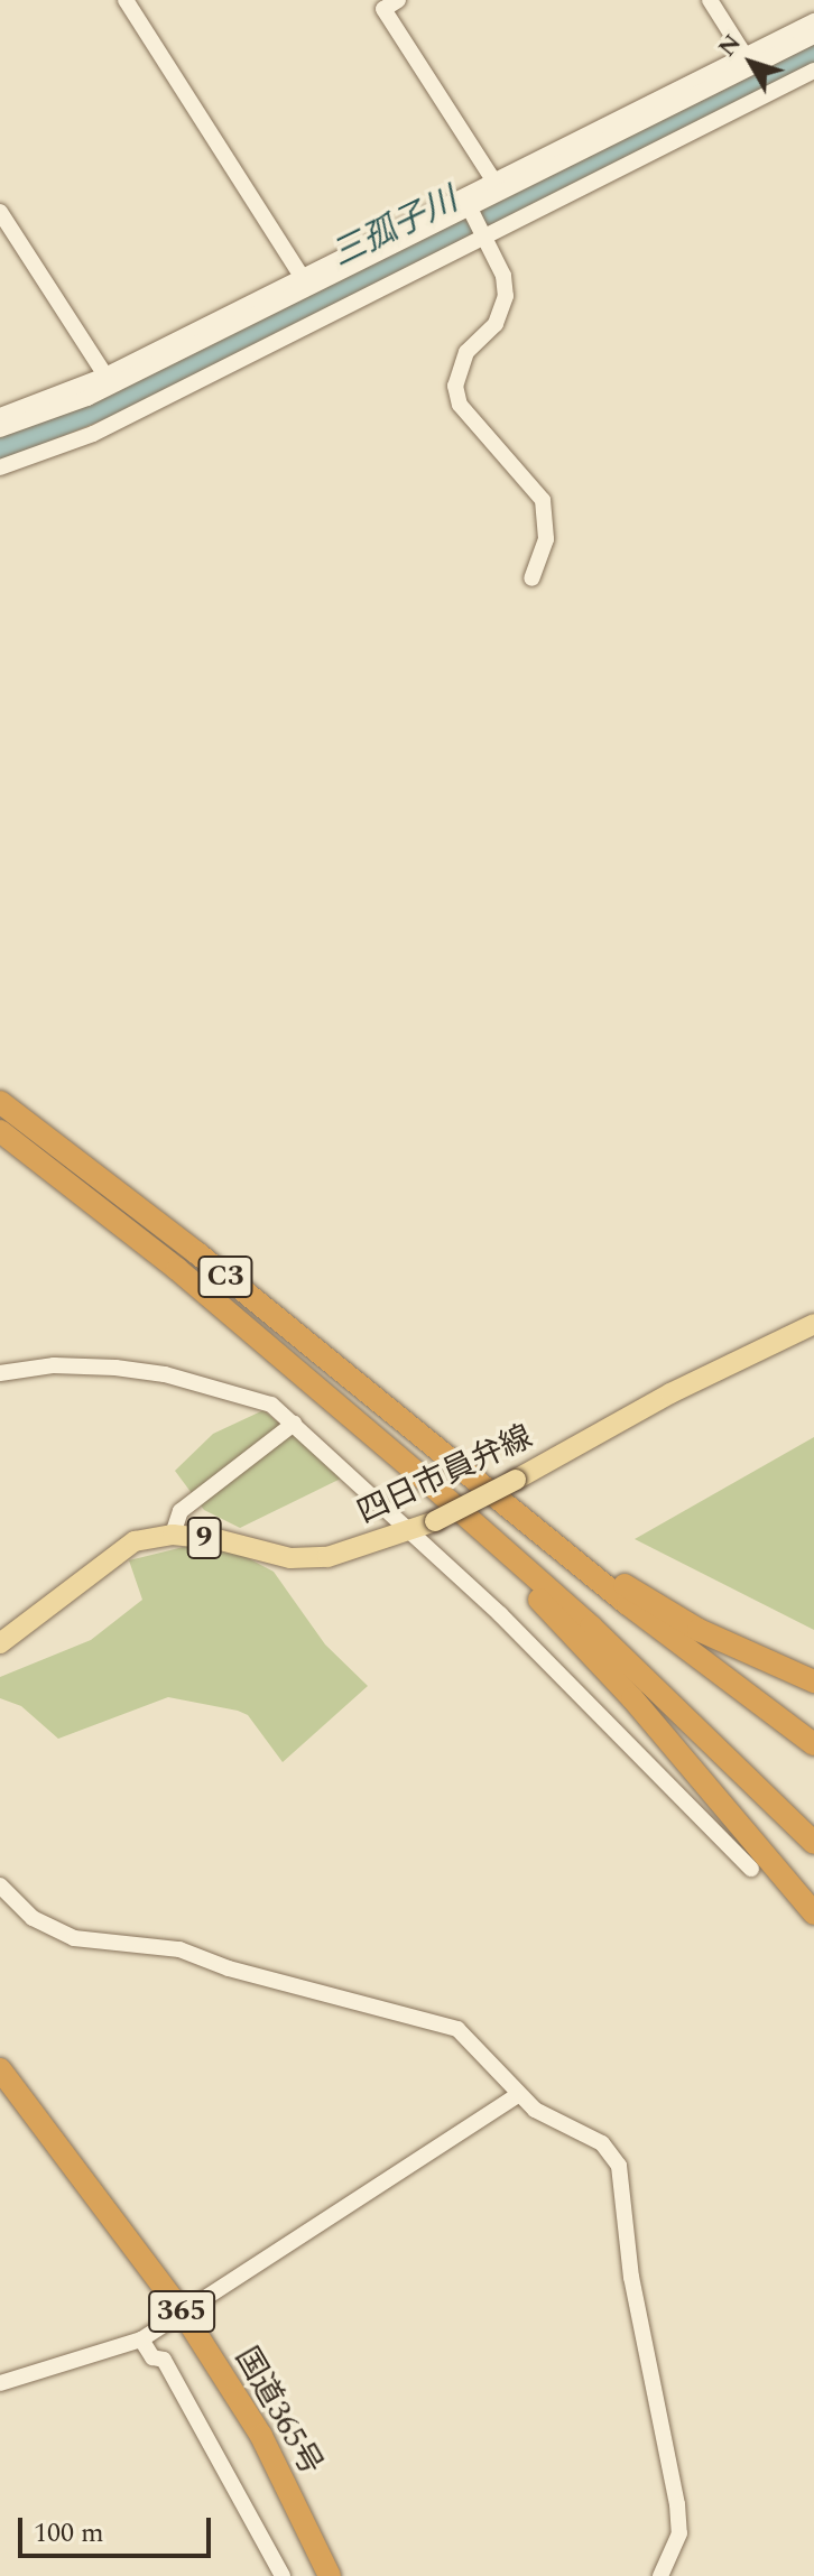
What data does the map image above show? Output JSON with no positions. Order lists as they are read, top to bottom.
{
  "streets": {
    "highway": ["C3", "365", "国道365号"],
    "main road": ["四日市員弁線", "9"]
  },
  "water": ["三孤子川"],
  "scale_bar": "100 m",
  "north": "top left"
}
